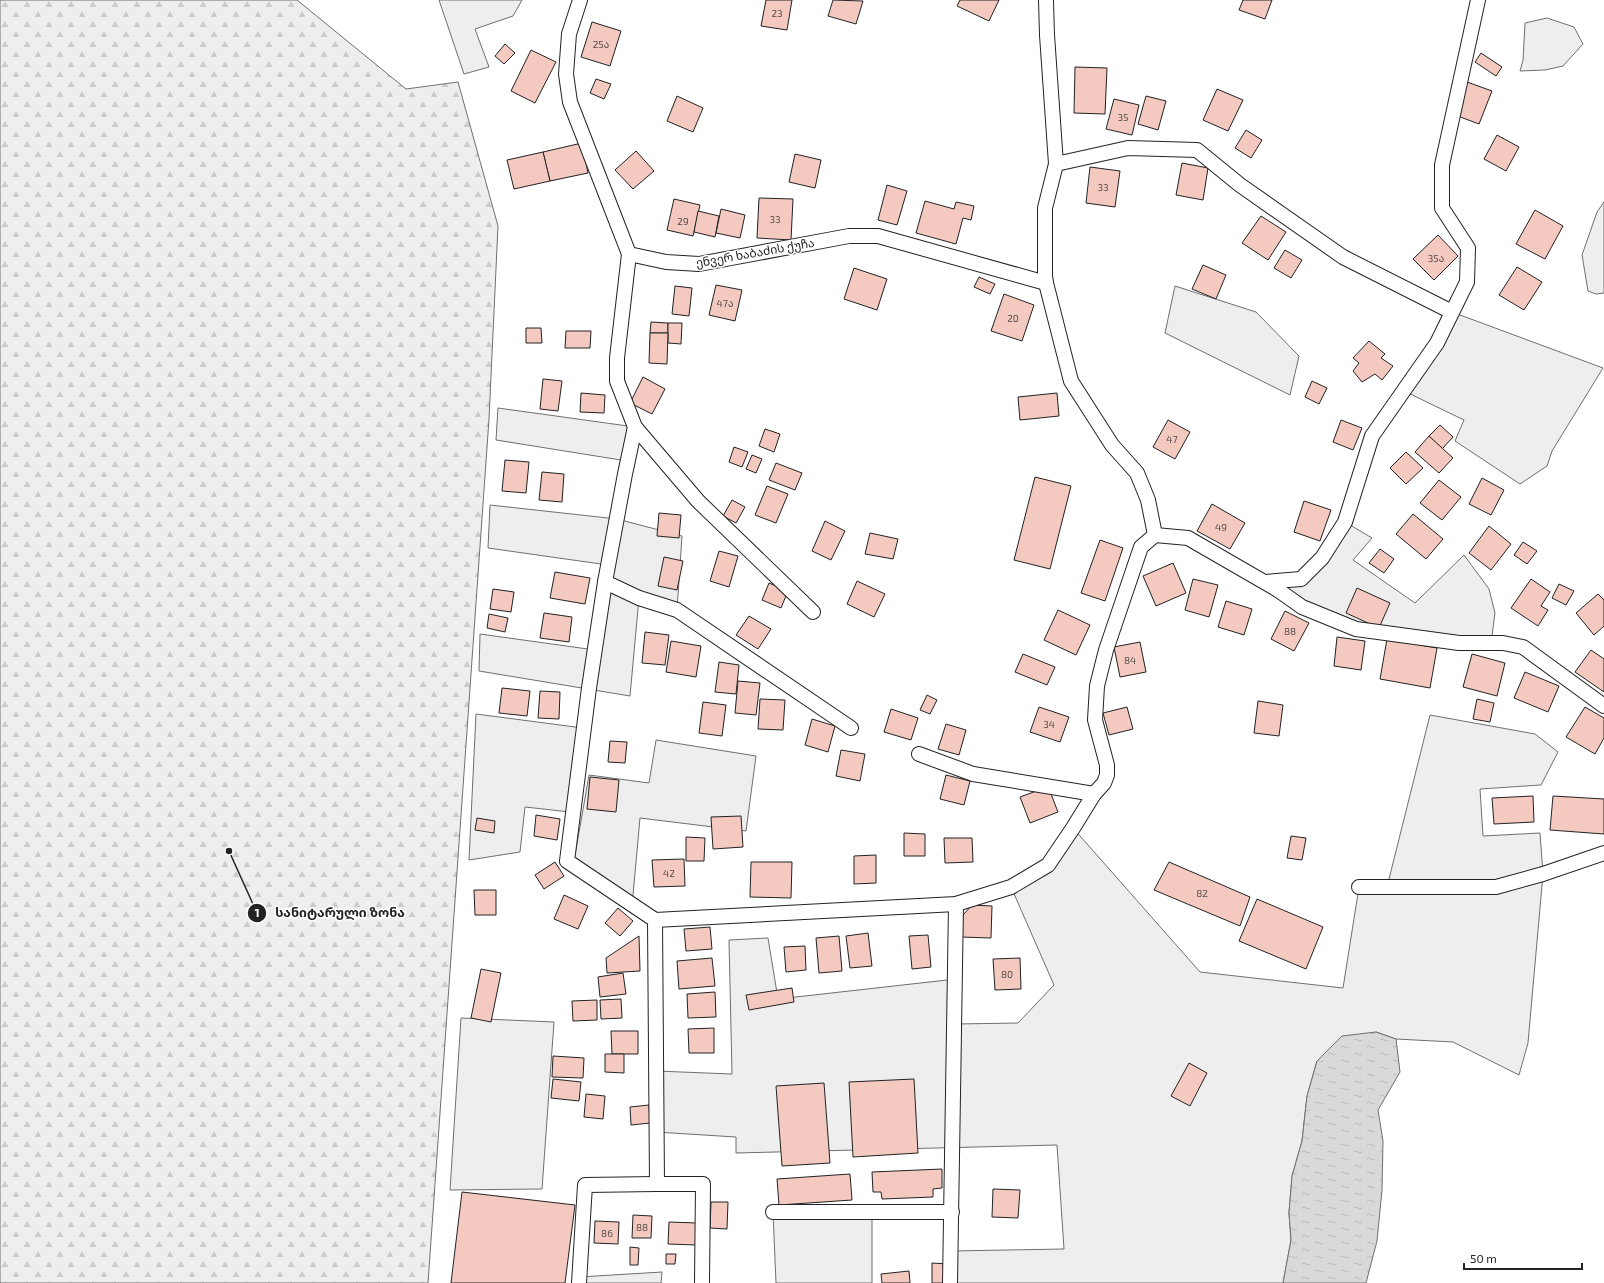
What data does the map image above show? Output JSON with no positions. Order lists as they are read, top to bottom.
{
  "streets": {
    "street": ["ენვერ ხაბაძის ქუჩა"]
  },
  "places": ["სანიტარული ზონა"],
  "house_numbers": [
    "23",
    "25ა",
    "35",
    "33",
    "33",
    "29",
    "35ა",
    "47ა",
    "20",
    "47",
    "49",
    "88",
    "84",
    "34",
    "42",
    "82",
    "80",
    "88",
    "86"
  ],
  "scale_bar": "50 m"
}
